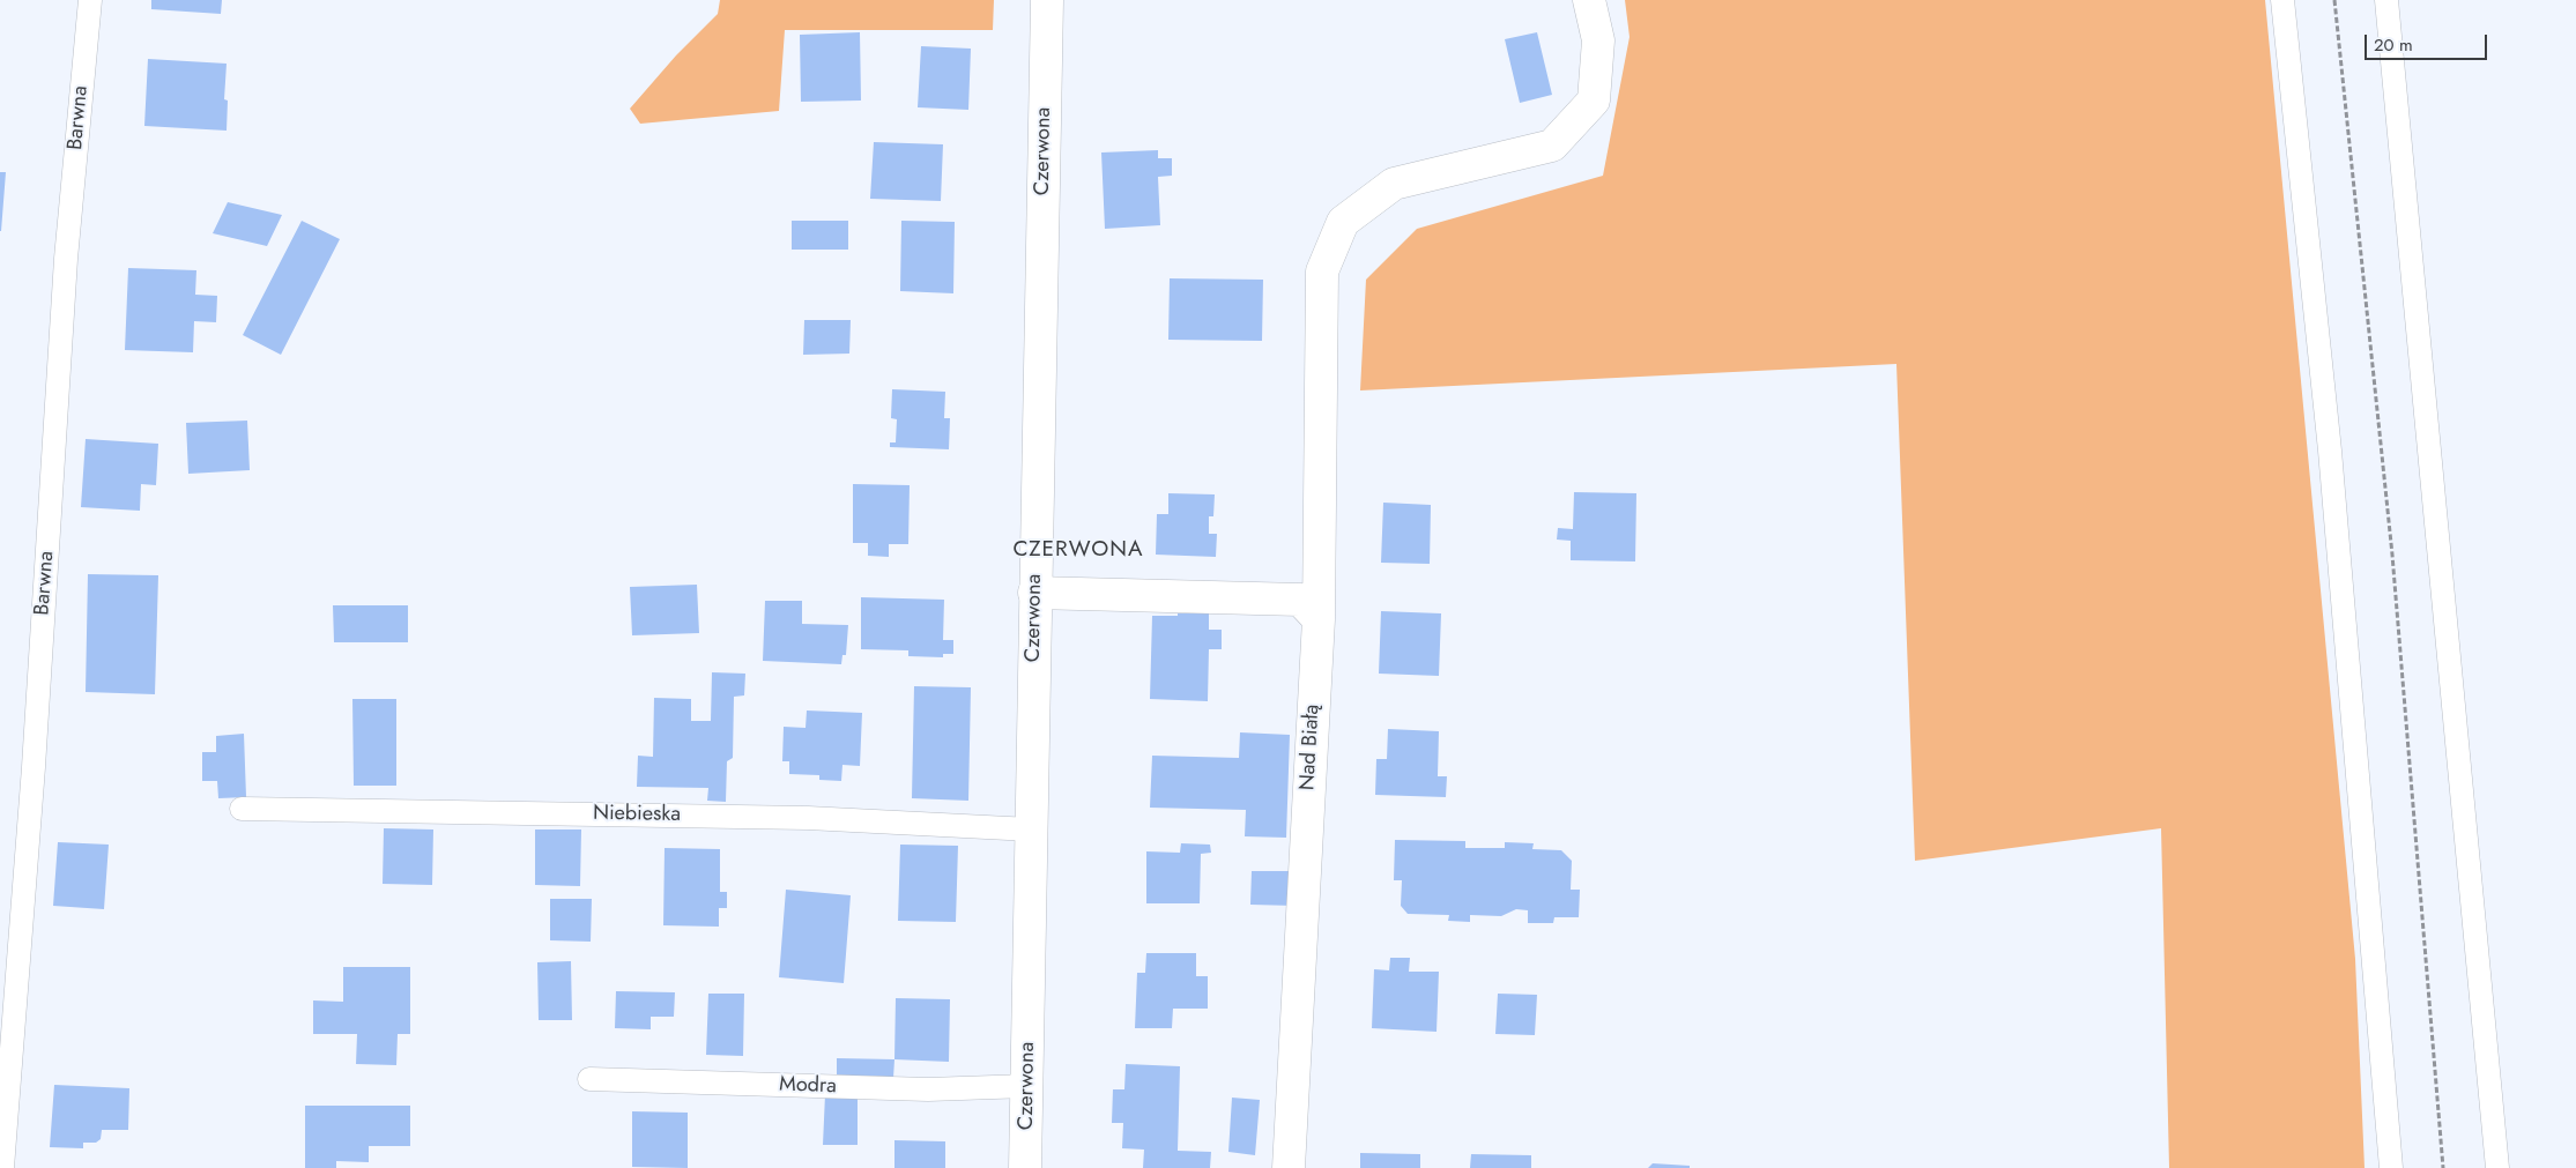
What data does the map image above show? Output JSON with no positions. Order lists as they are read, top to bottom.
{
  "streets": {
    "street": ["Czerwona", "Nad Białą"],
    "lane": ["Barwna", "Niebieska", "Modra"]
  },
  "crossings": [
    ["Czerwona", "Niebieska"],
    ["Czerwona", "Modra"]
  ],
  "districts": ["CZERWONA"],
  "scale_bar": "20 m"
}
